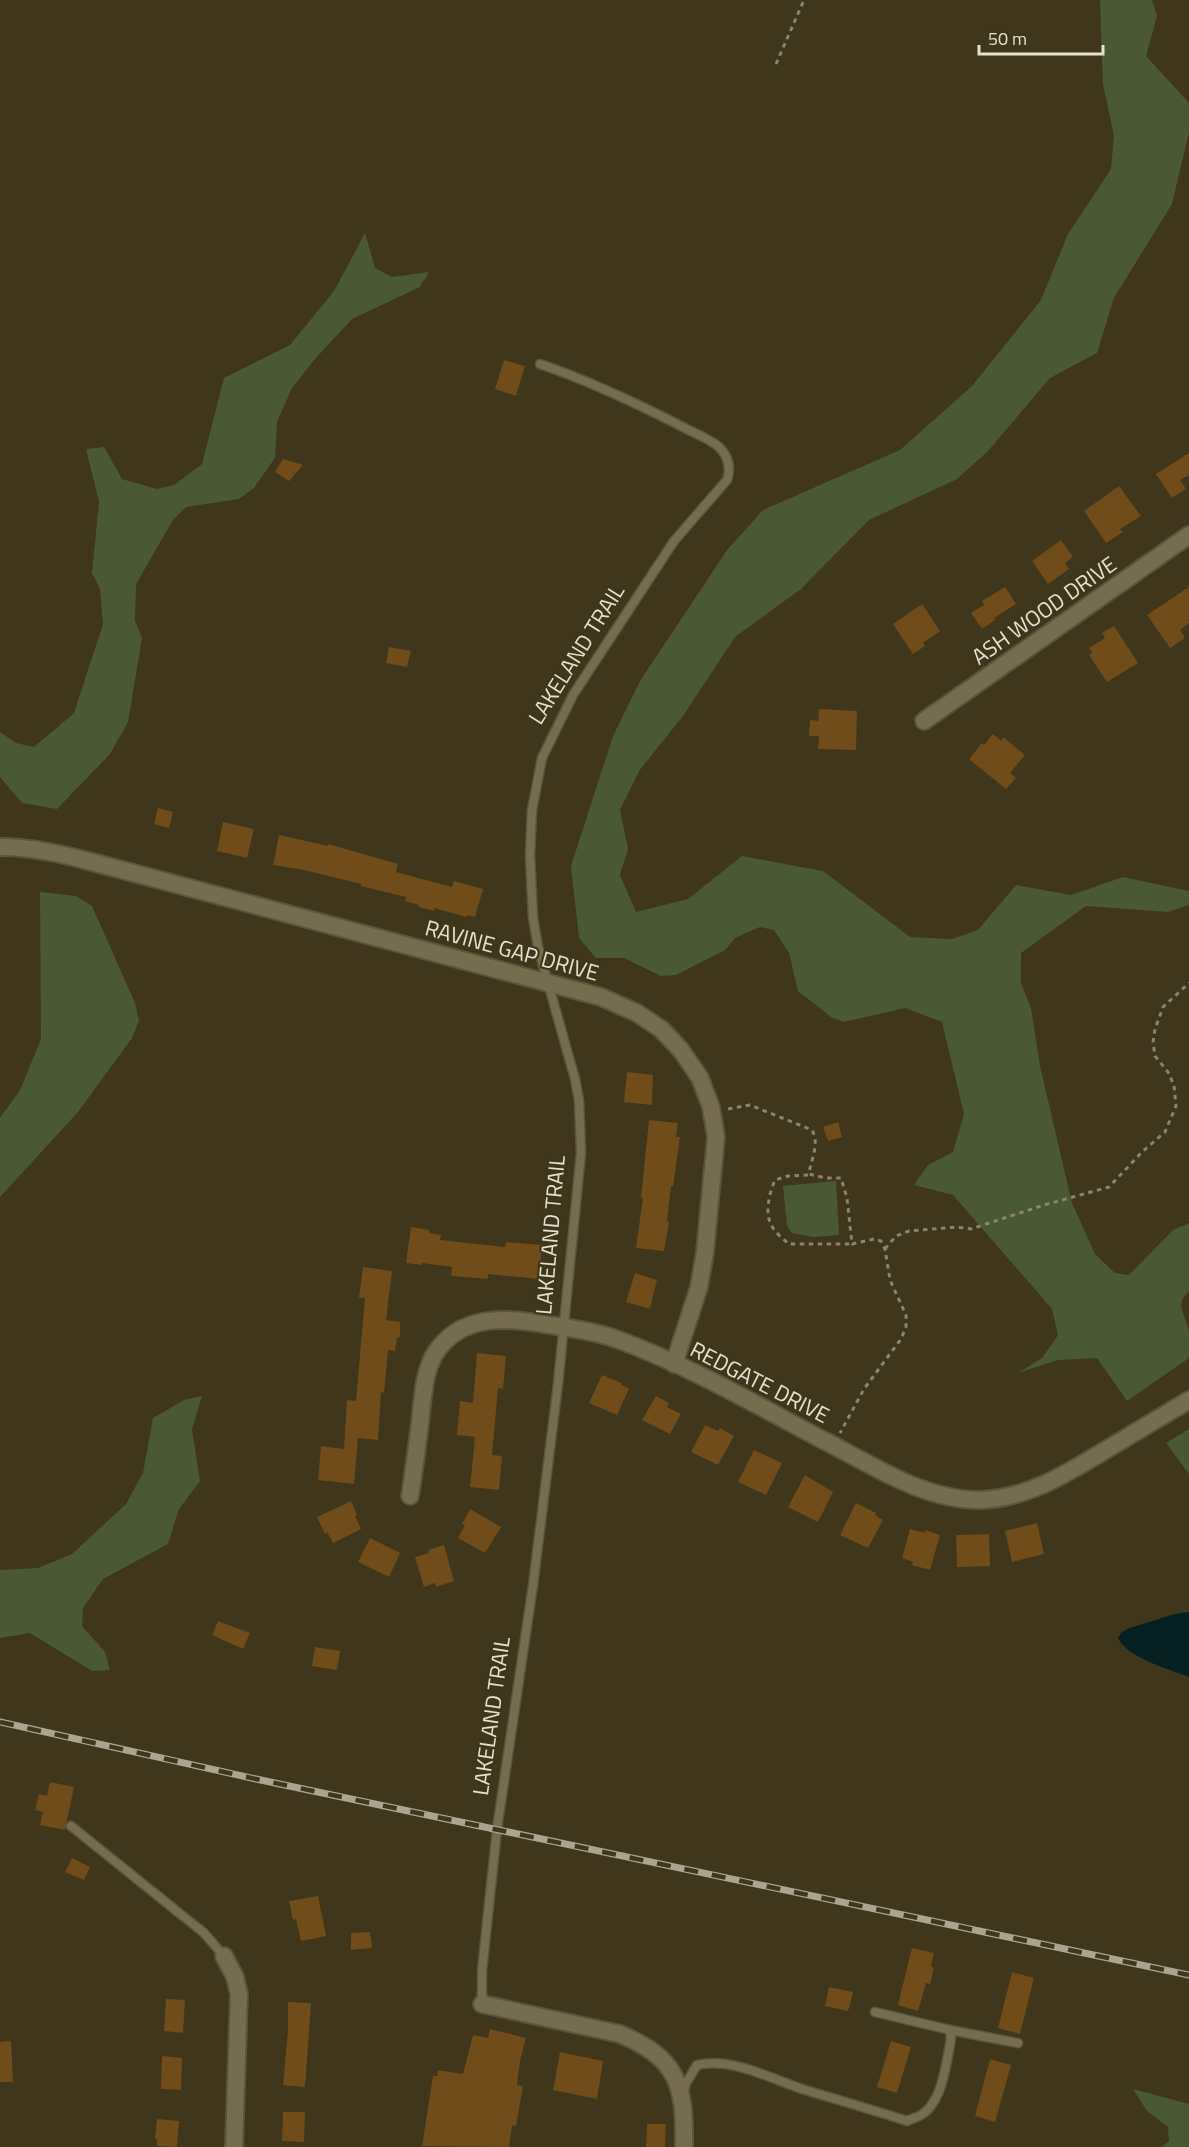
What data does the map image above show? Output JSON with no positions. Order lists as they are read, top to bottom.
{
  "streets": {
    "street": [
      "ASH WOOD DRIVE",
      "LAKELAND TRAIL",
      "RAVINE GAP DRIVE",
      "REDGATE DRIVE"
    ]
  },
  "crossings": [
    ["LAKELAND TRAIL", "RAVINE GAP DRIVE"],
    ["LAKELAND TRAIL", "REDGATE DRIVE"],
    ["RAVINE GAP DRIVE", "REDGATE DRIVE"]
  ],
  "scale_bar": "50 m"
}
